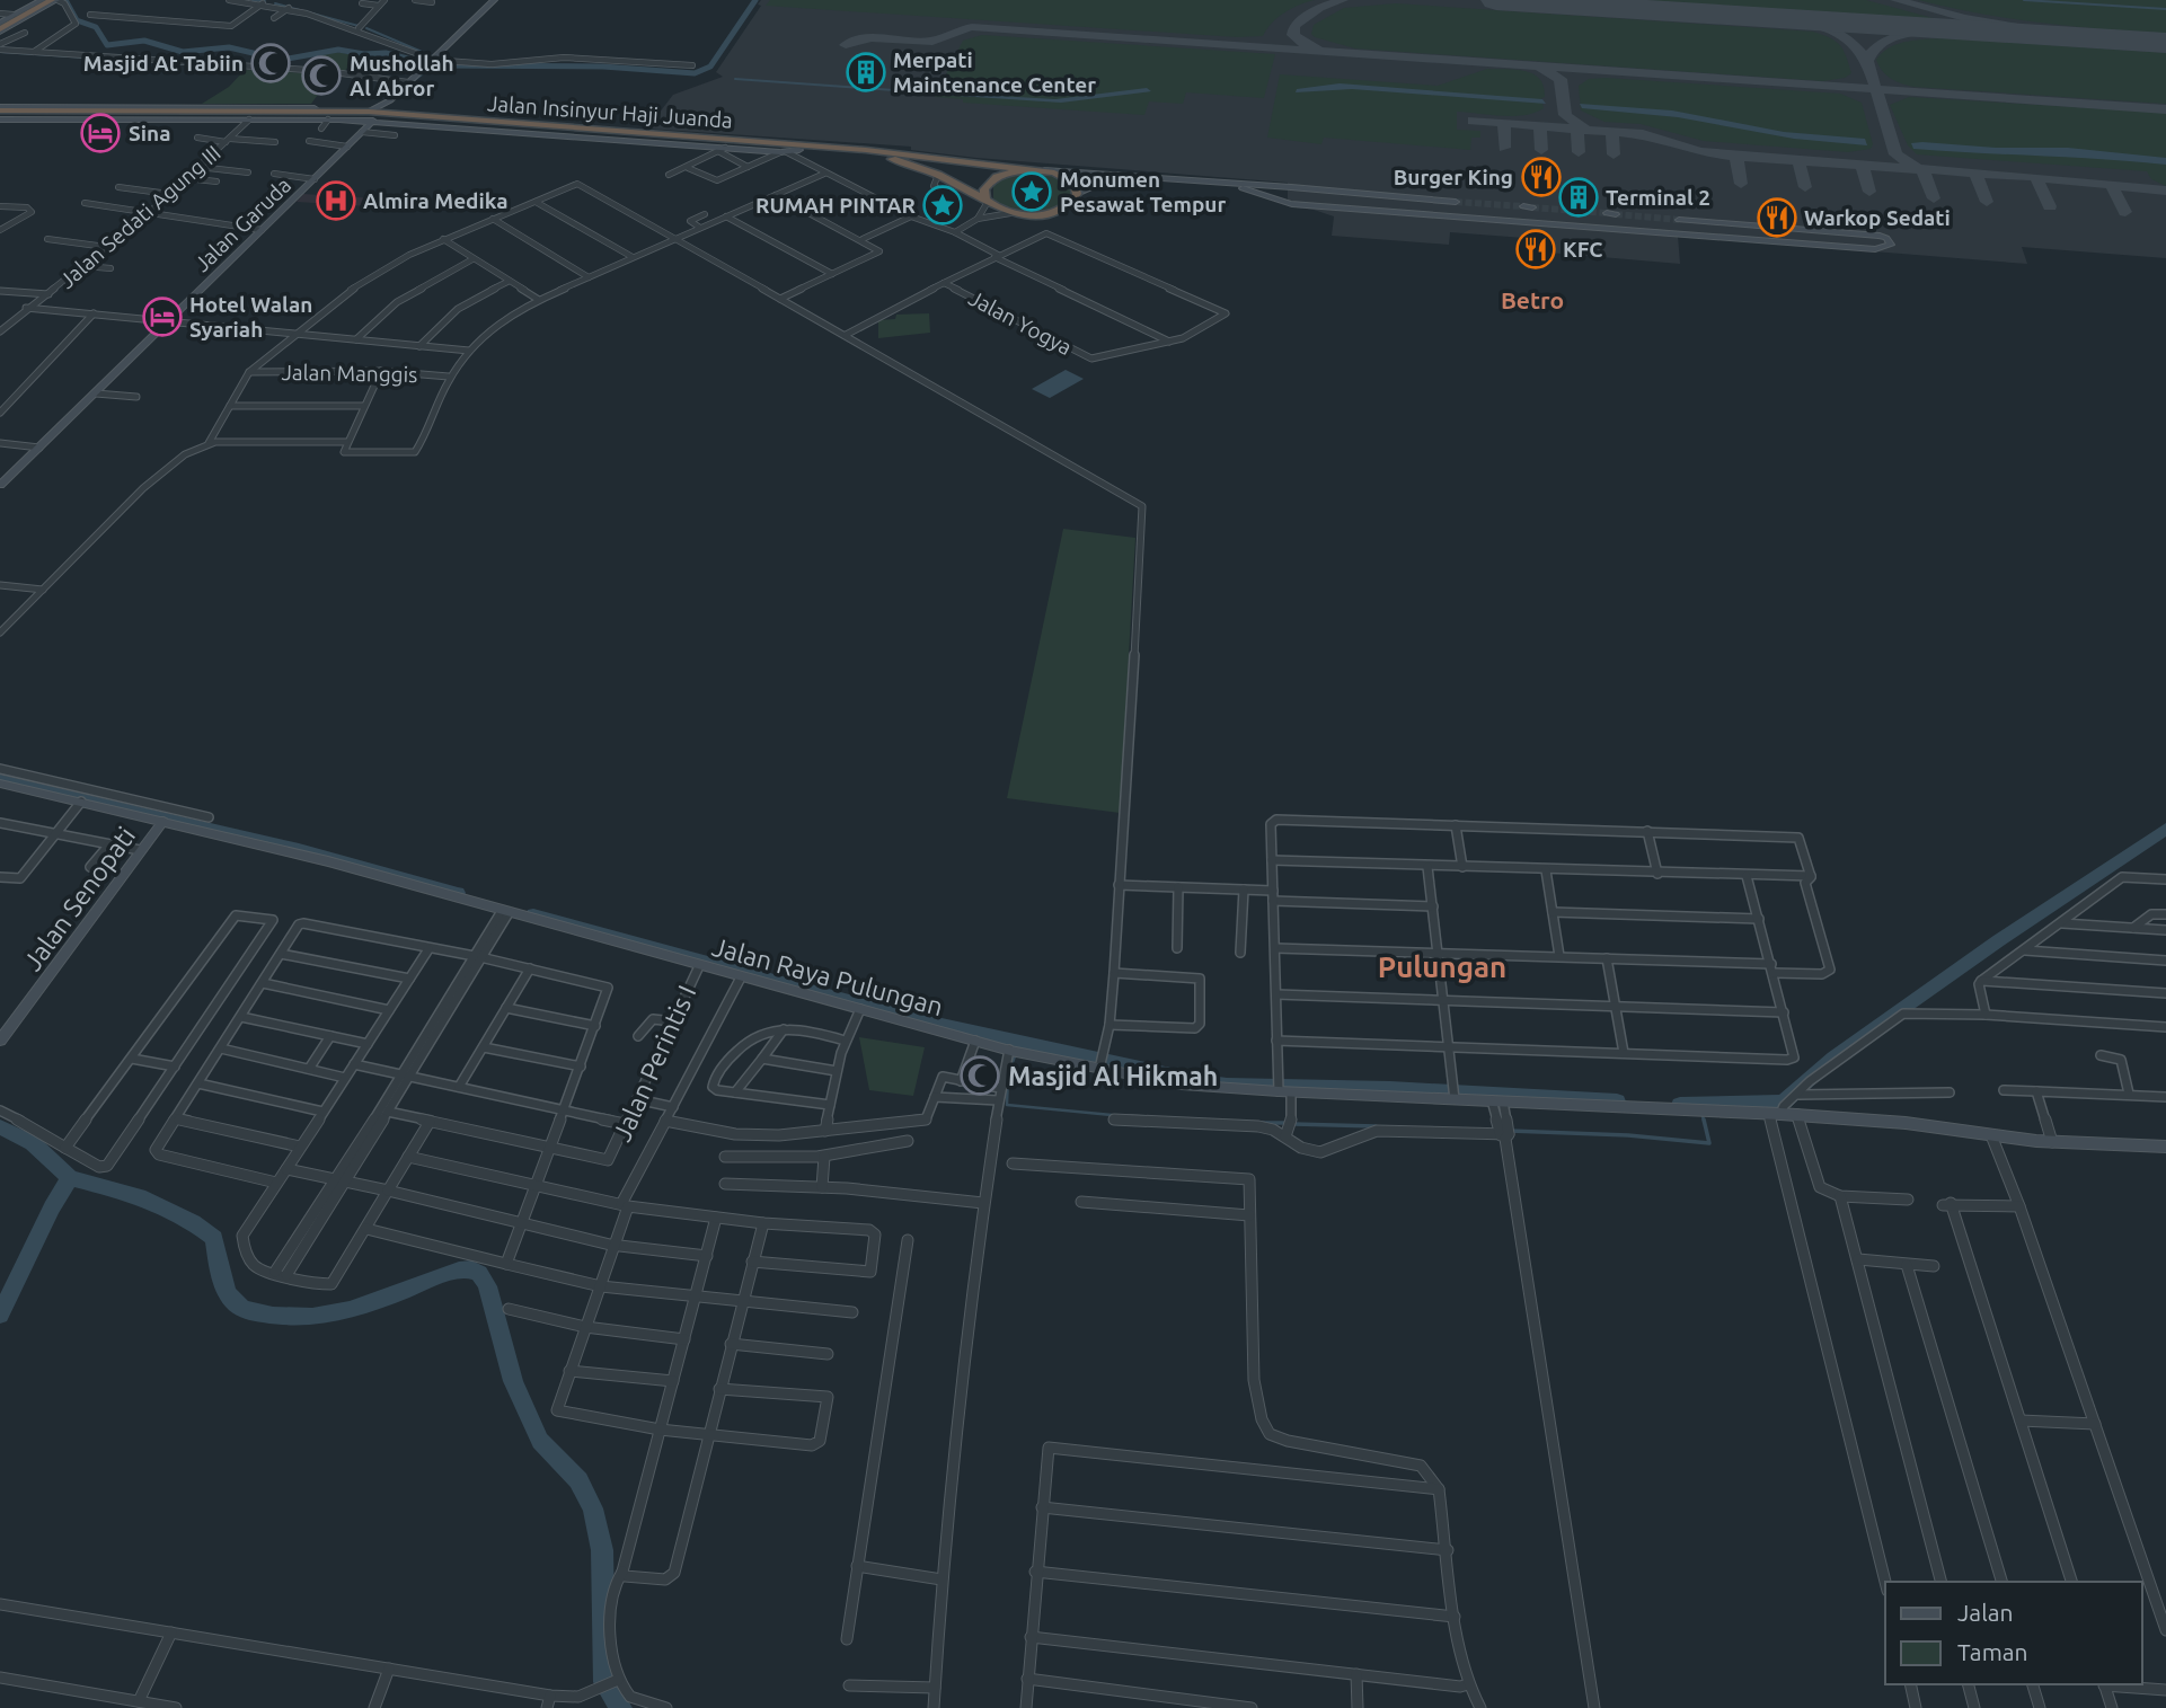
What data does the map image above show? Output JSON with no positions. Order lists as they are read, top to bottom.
{
  "streets": {
    "highway": ["Jalan Insinyur Haji Juanda"],
    "street": [
      "Jalan Sedati Agung III",
      "Jalan Garuda",
      "Jalan Yogya",
      "Jalan Manggis",
      "Jalan Senopati",
      "Jalan Raya Pulungan",
      "Jalan Perintis I"
    ]
  },
  "crossings": [
    ["Jalan Insinyur Haji Juanda", "Jalan Sedati Agung III"],
    ["Jalan Insinyur Haji Juanda", "Jalan Garuda"],
    ["Jalan Senopati", "Jalan Raya Pulungan"],
    ["Jalan Raya Pulungan", "Jalan Perintis I"]
  ],
  "districts": ["Betro", "Pulungan"],
  "places": {
    "mosque": ["Masjid At Tabiin", "Mushollah Al Abror", "Masjid Al Hikmah"],
    "building": ["Merpati Maintenance Center", "Terminal 2"],
    "hotel": ["Sina", "Hotel Walan Syariah"],
    "restaurant": ["Burger King", "Warkop Sedati", "KFC"],
    "place": ["Monumen Pesawat Tempur", "RUMAH PINTAR"],
    "hospital": ["Almira Medika"]
  },
  "legend": ["Jalan", "Taman"]
}
